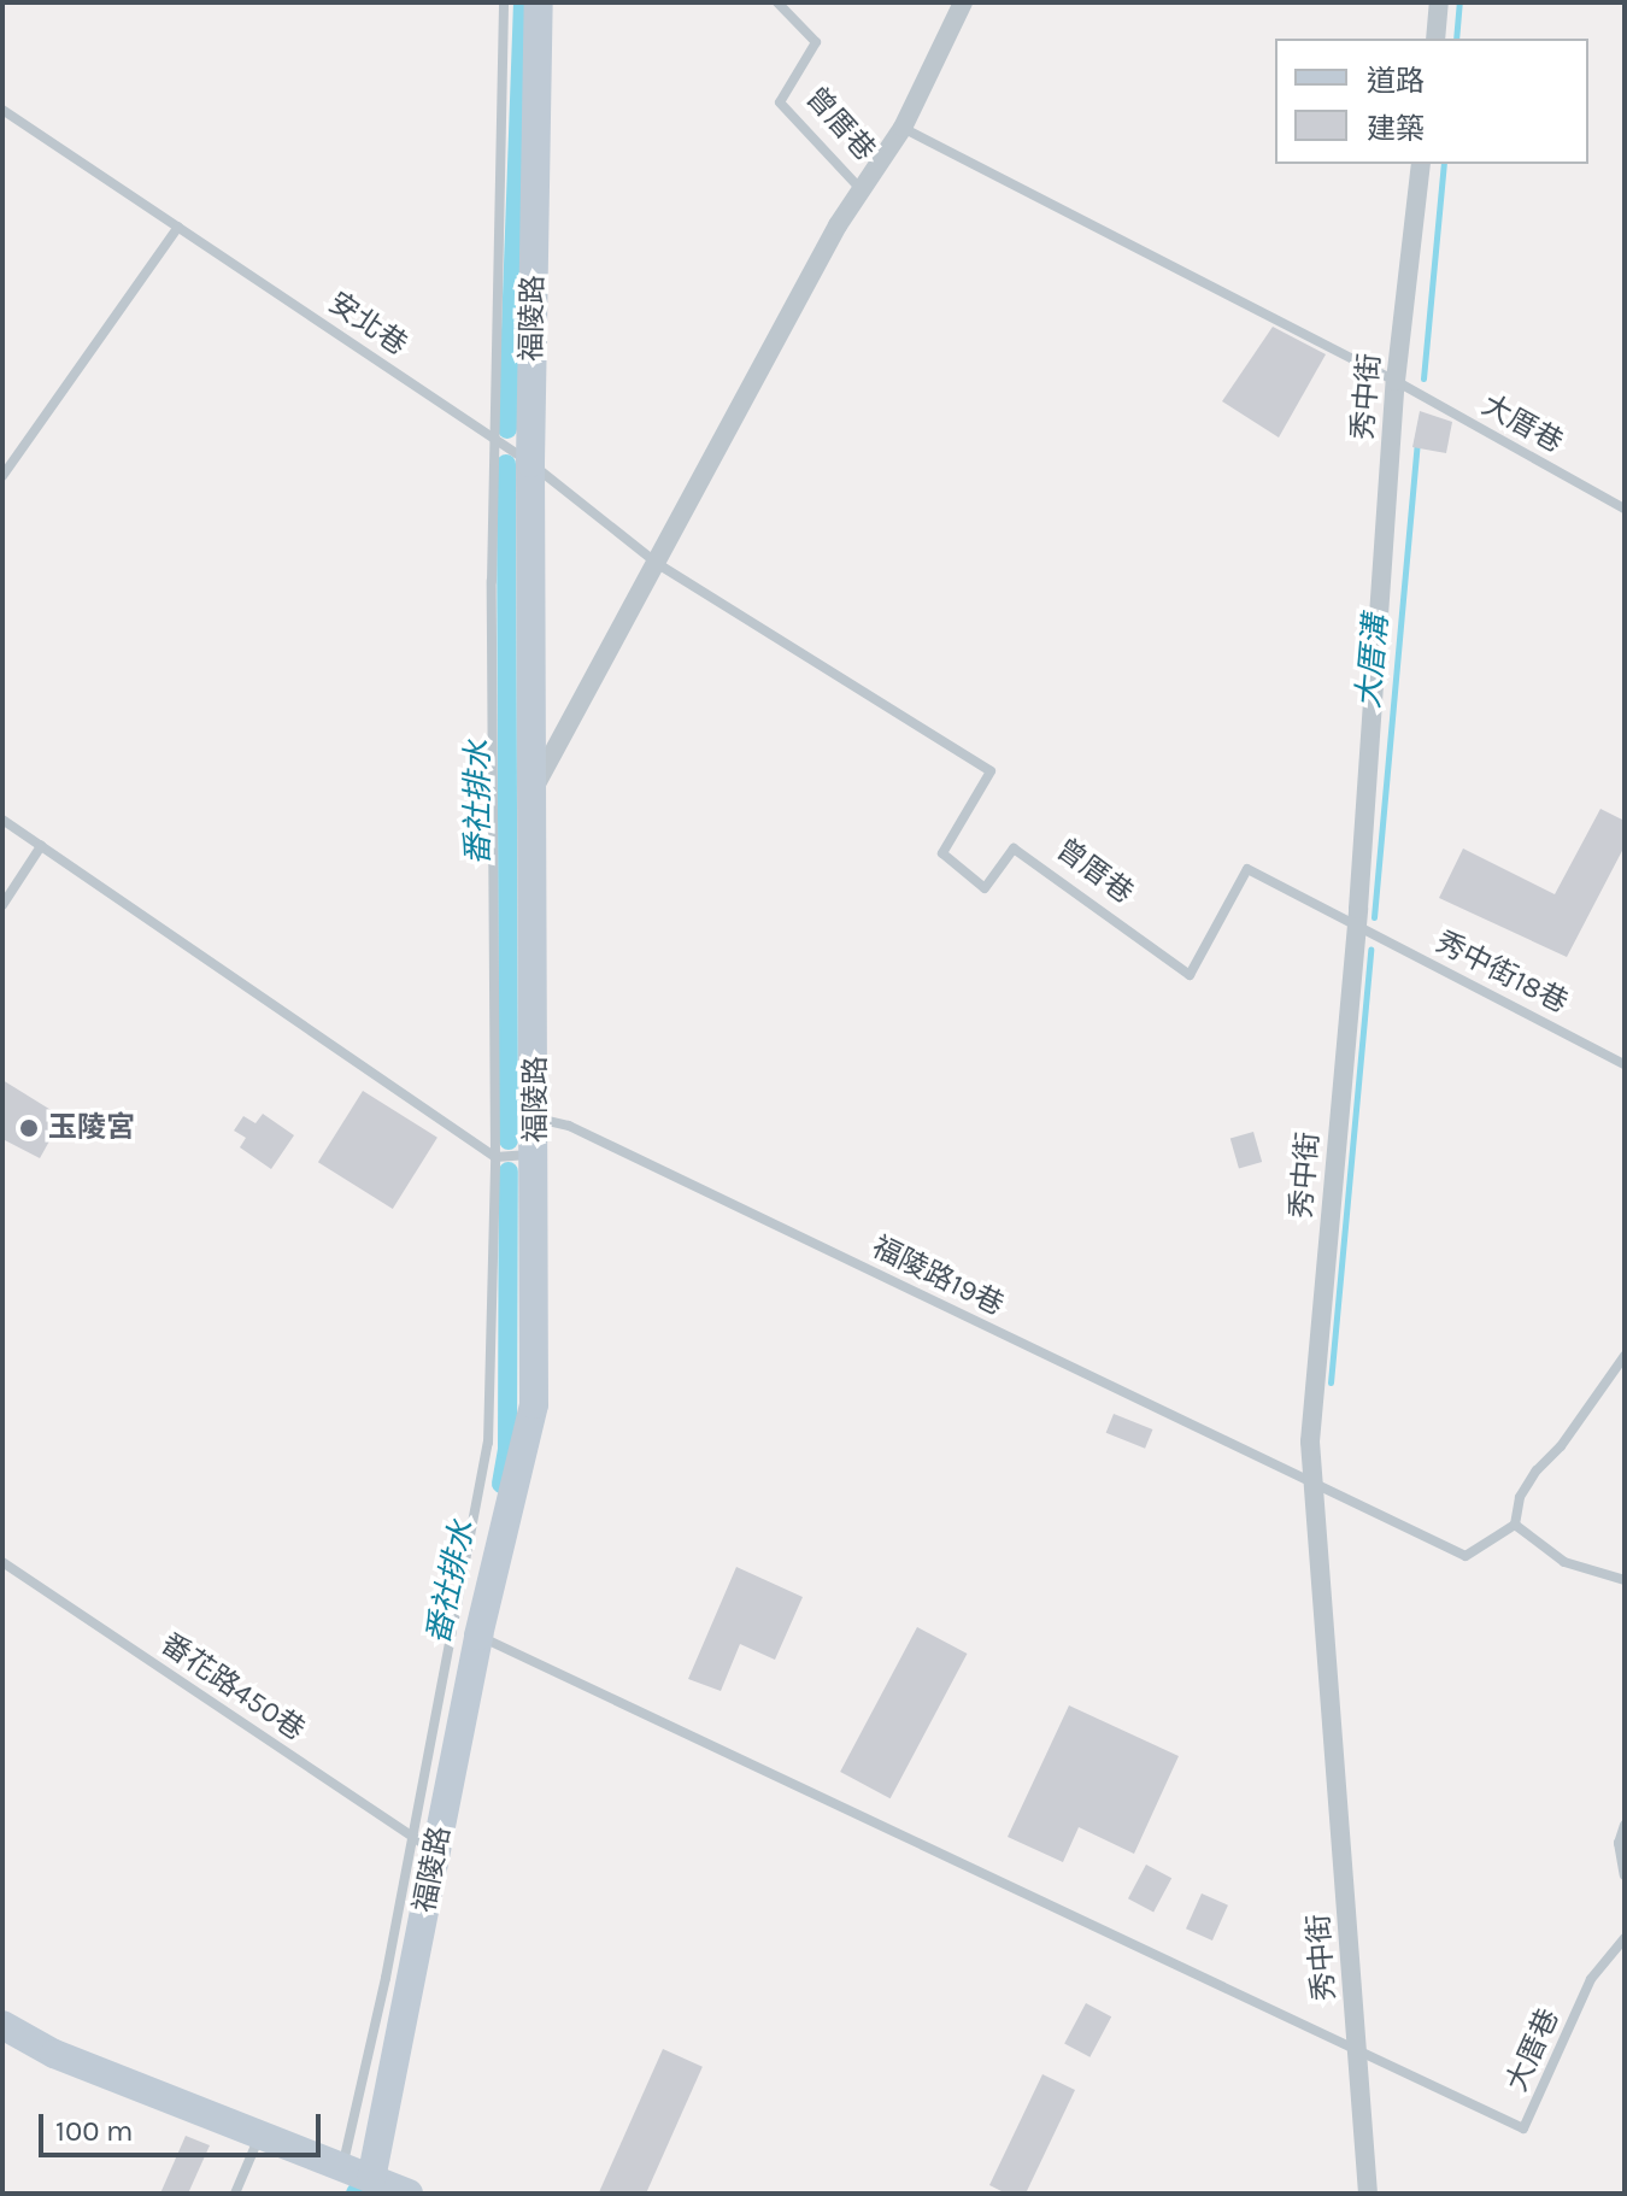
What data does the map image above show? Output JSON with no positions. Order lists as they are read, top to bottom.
{
  "streets": {
    "street": ["曾厝巷", "福陵路", "秀中街"],
    "lane": [
      "安北巷",
      "大厝巷",
      "秀中街18巷",
      "福陵路19巷",
      "番花路450巷"
    ]
  },
  "crossings": [
    ["曾厝巷", "福陵路"],
    ["曾厝巷", "安北巷"],
    ["曾厝巷", "秀中街"],
    ["曾厝巷", "大厝巷"],
    ["曾厝巷", "秀中街18巷"],
    ["福陵路", "安北巷"],
    ["福陵路", "福陵路19巷"],
    ["福陵路", "番花路450巷"],
    ["秀中街", "大厝巷"],
    ["秀中街", "秀中街18巷"],
    ["秀中街", "福陵路19巷"]
  ],
  "water": ["大厝溝", "番社排水"],
  "places": ["玉陵宮"],
  "legend": ["道路", "建築"],
  "scale_bar": "100 m"
}
